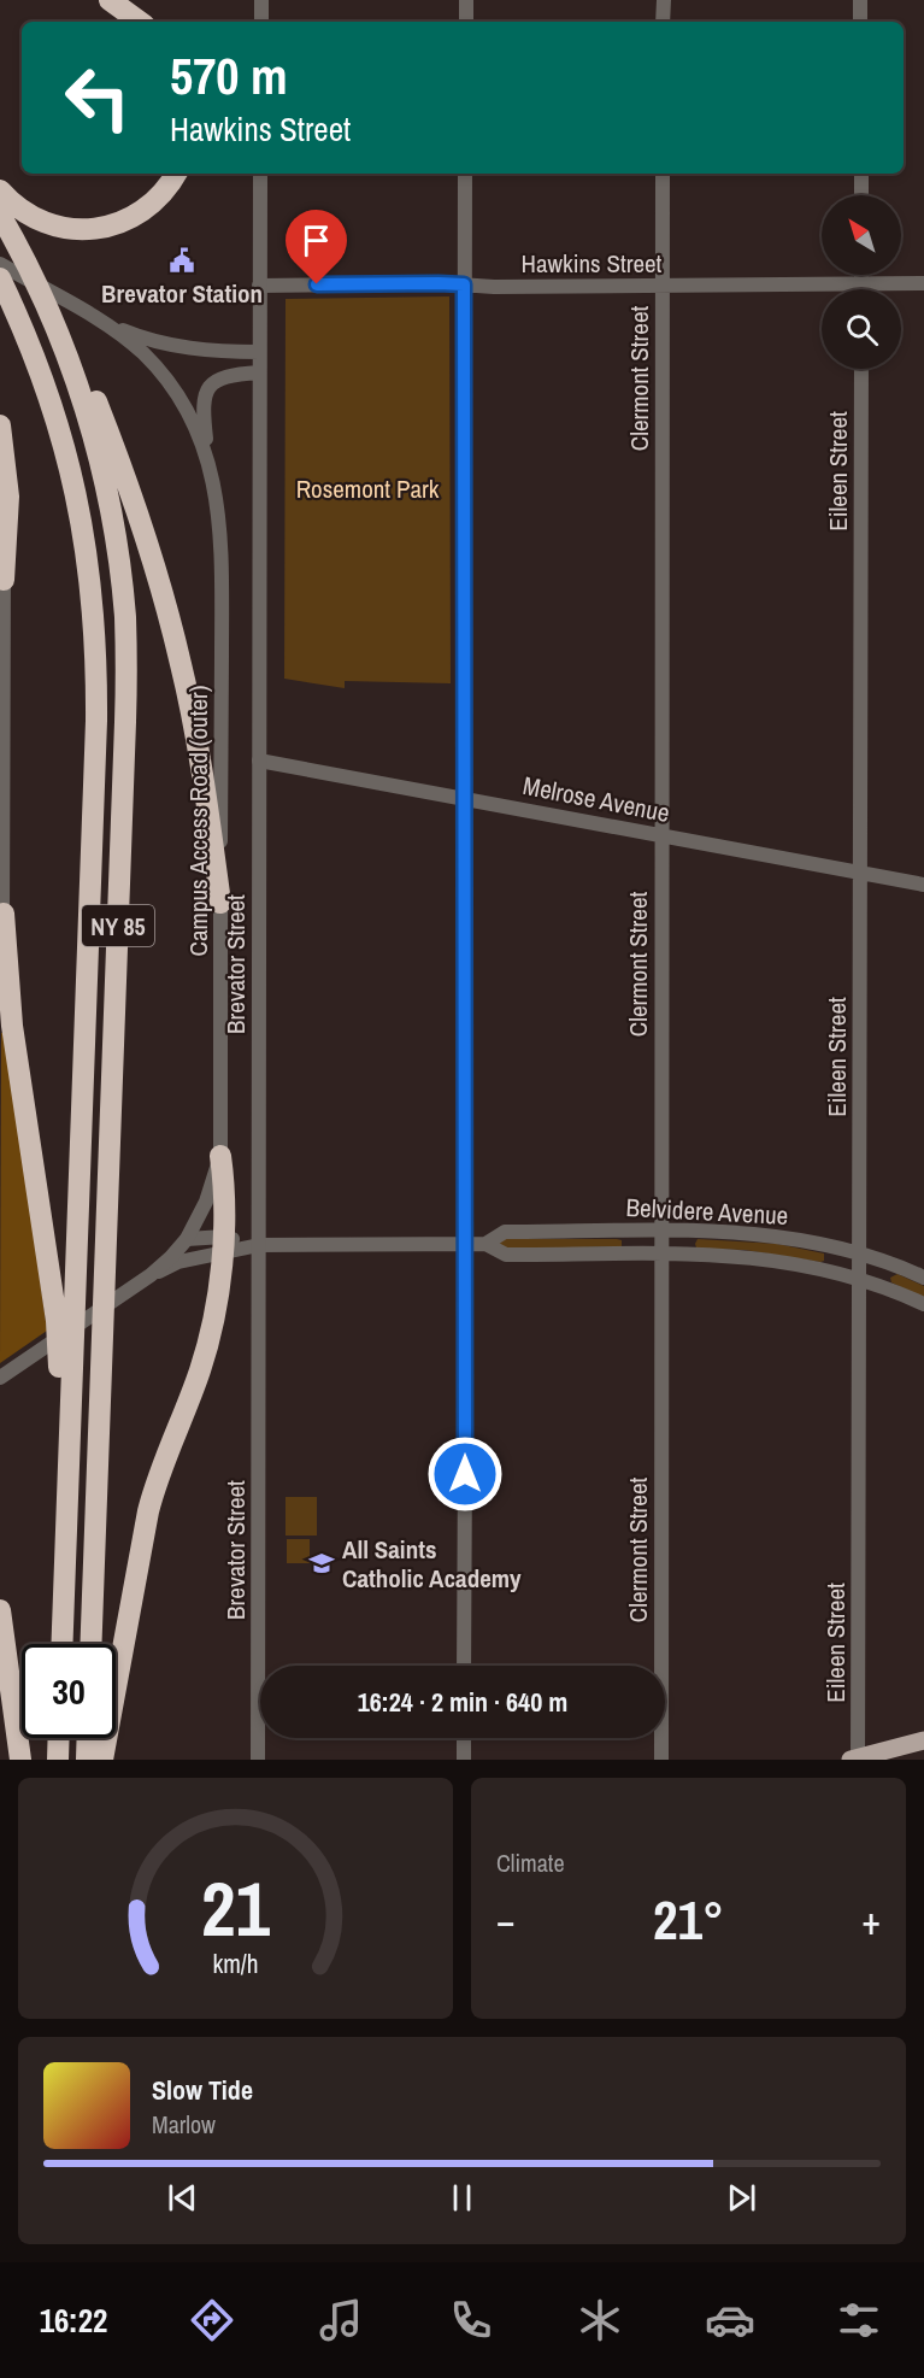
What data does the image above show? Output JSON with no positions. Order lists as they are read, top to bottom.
{
  "streets": {
    "highway": ["NY 85"],
    "street": [
      "Hawkins Street",
      "Clermont Street",
      "Eileen Street",
      "Melrose Avenue",
      "Campus Access Road (outer)",
      "Brevator Street",
      "Belvidere Avenue"
    ]
  },
  "crossings": [
    ["Hawkins Street", "Clermont Street"],
    ["Hawkins Street", "Brevator Street"],
    ["Clermont Street", "Melrose Avenue"],
    ["Clermont Street", "Belvidere Avenue"],
    ["Eileen Street", "Melrose Avenue"],
    ["Eileen Street", "Belvidere Avenue"],
    ["Melrose Avenue", "Brevator Street"],
    ["Campus Access Road (outer)", "Belvidere Avenue"],
    ["Brevator Street", "Belvidere Avenue"]
  ],
  "parks": ["Rosemont Park"],
  "places": {
    "public building": ["Brevator Station"],
    "school or university": ["All Saints Catholic Academy"]
  },
  "north": "top left",
  "page": {
    "turn": ["570 m", "Hawkins Street"],
    "limit": "30",
    "trip": "16:24 · 2 min · 640 m",
    "tile": "Climate",
    "heat": ["−", "21°", "+"],
    "song": ["Slow Tide", "Marlow"],
    "tabs": "16:22",
    "gauge": ["21", "km/h"]
  }
}
